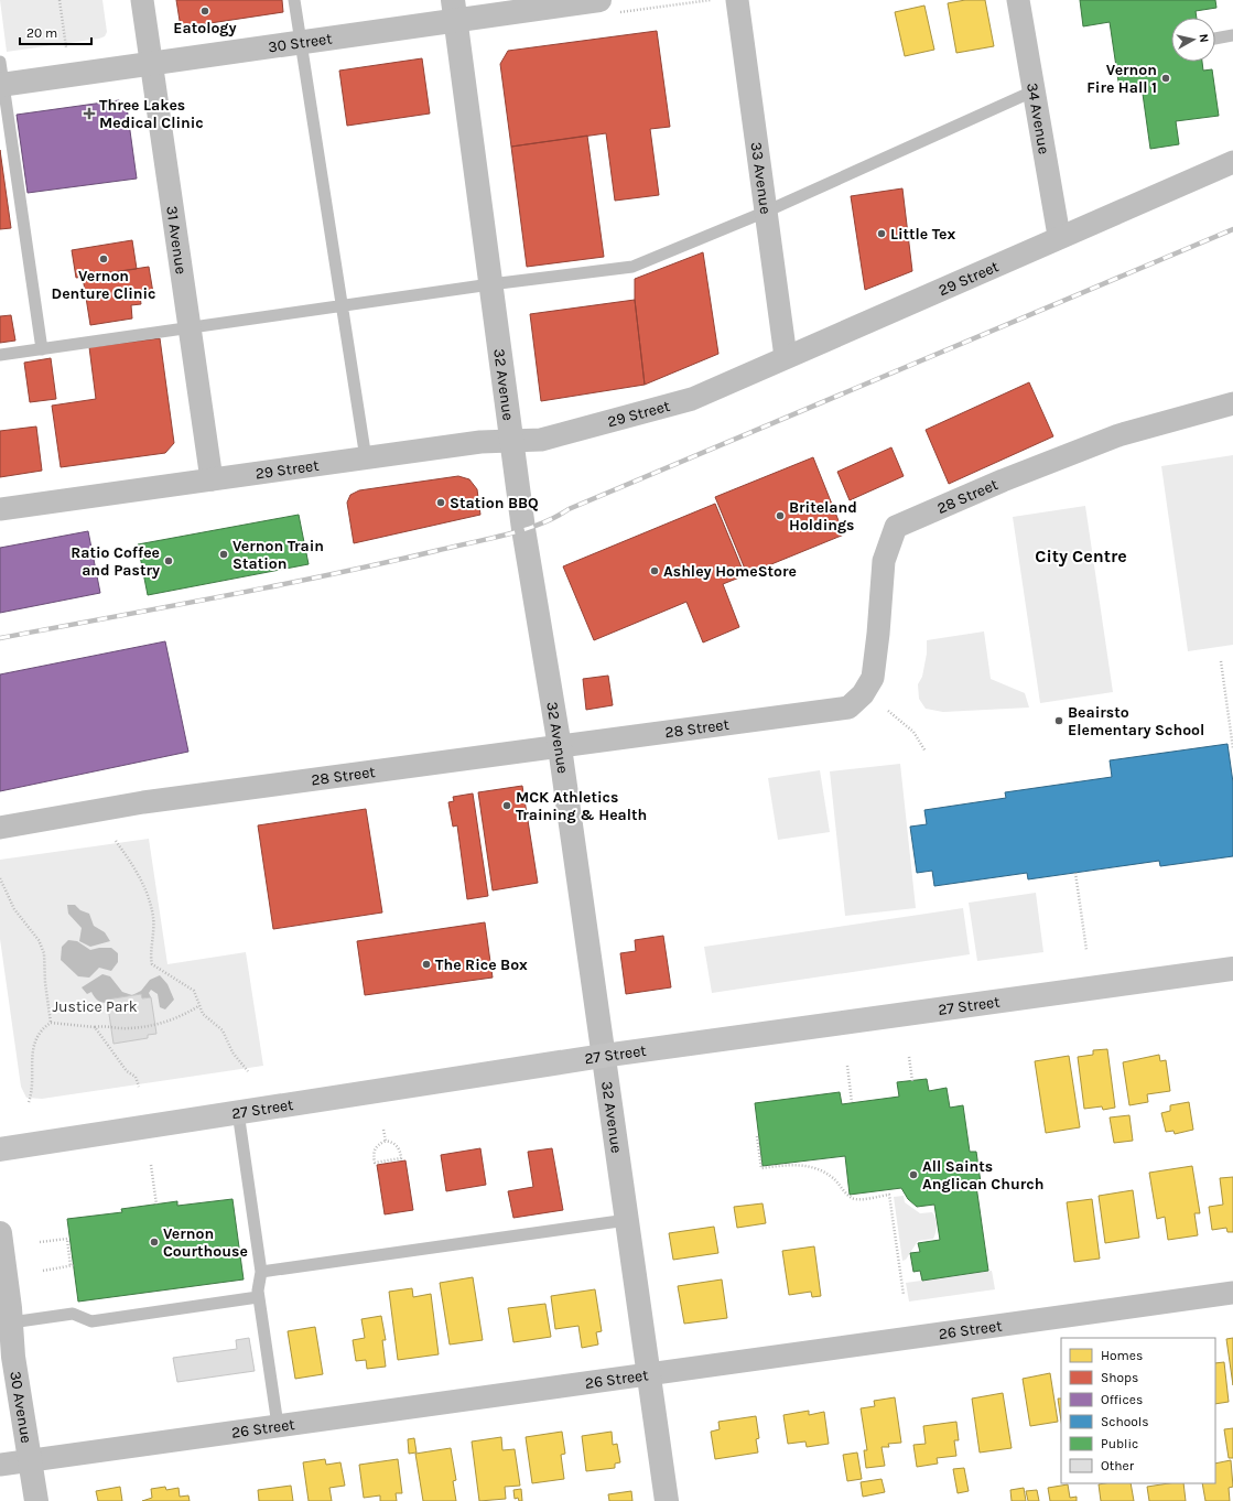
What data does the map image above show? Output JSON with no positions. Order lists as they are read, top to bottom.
{
  "streets": {
    "main road": ["27 Street"],
    "street": [
      "30 Street",
      "34 Avenue",
      "33 Avenue",
      "31 Avenue",
      "29 Street",
      "32 Avenue",
      "28 Street",
      "26 Street",
      "30 Avenue"
    ]
  },
  "crossings": [
    ["30 Street", "31 Avenue"],
    ["30 Street", "32 Avenue"],
    ["34 Avenue", "29 Street"],
    ["33 Avenue", "29 Street"],
    ["31 Avenue", "29 Street"],
    ["29 Street", "32 Avenue"],
    ["32 Avenue", "28 Street"],
    ["32 Avenue", "27 Street"],
    ["32 Avenue", "26 Street"],
    ["26 Street", "30 Avenue"]
  ],
  "districts": ["City Centre"],
  "parks": ["Justice Park"],
  "places": {
    "other": [
      "Eatology",
      "Vernon Fire Hall 1",
      "Little Tex",
      "Vernon Denture Clinic",
      "Station BBQ",
      "Briteland Holdings",
      "Vernon Train Station",
      "Ratio Coffee and Pastry",
      "Ashley HomeStore",
      "Beairsto Elementary School",
      "MCK Athletics Training & Health",
      "The Rice Box",
      "All Saints Anglican Church",
      "Vernon Courthouse"
    ],
    "health": ["Three Lakes Medical Clinic"]
  },
  "legend": [
    "Homes",
    "Shops",
    "Offices",
    "Schools",
    "Public",
    "Other"
  ],
  "scale_bar": "20 m",
  "north": "right"
}
